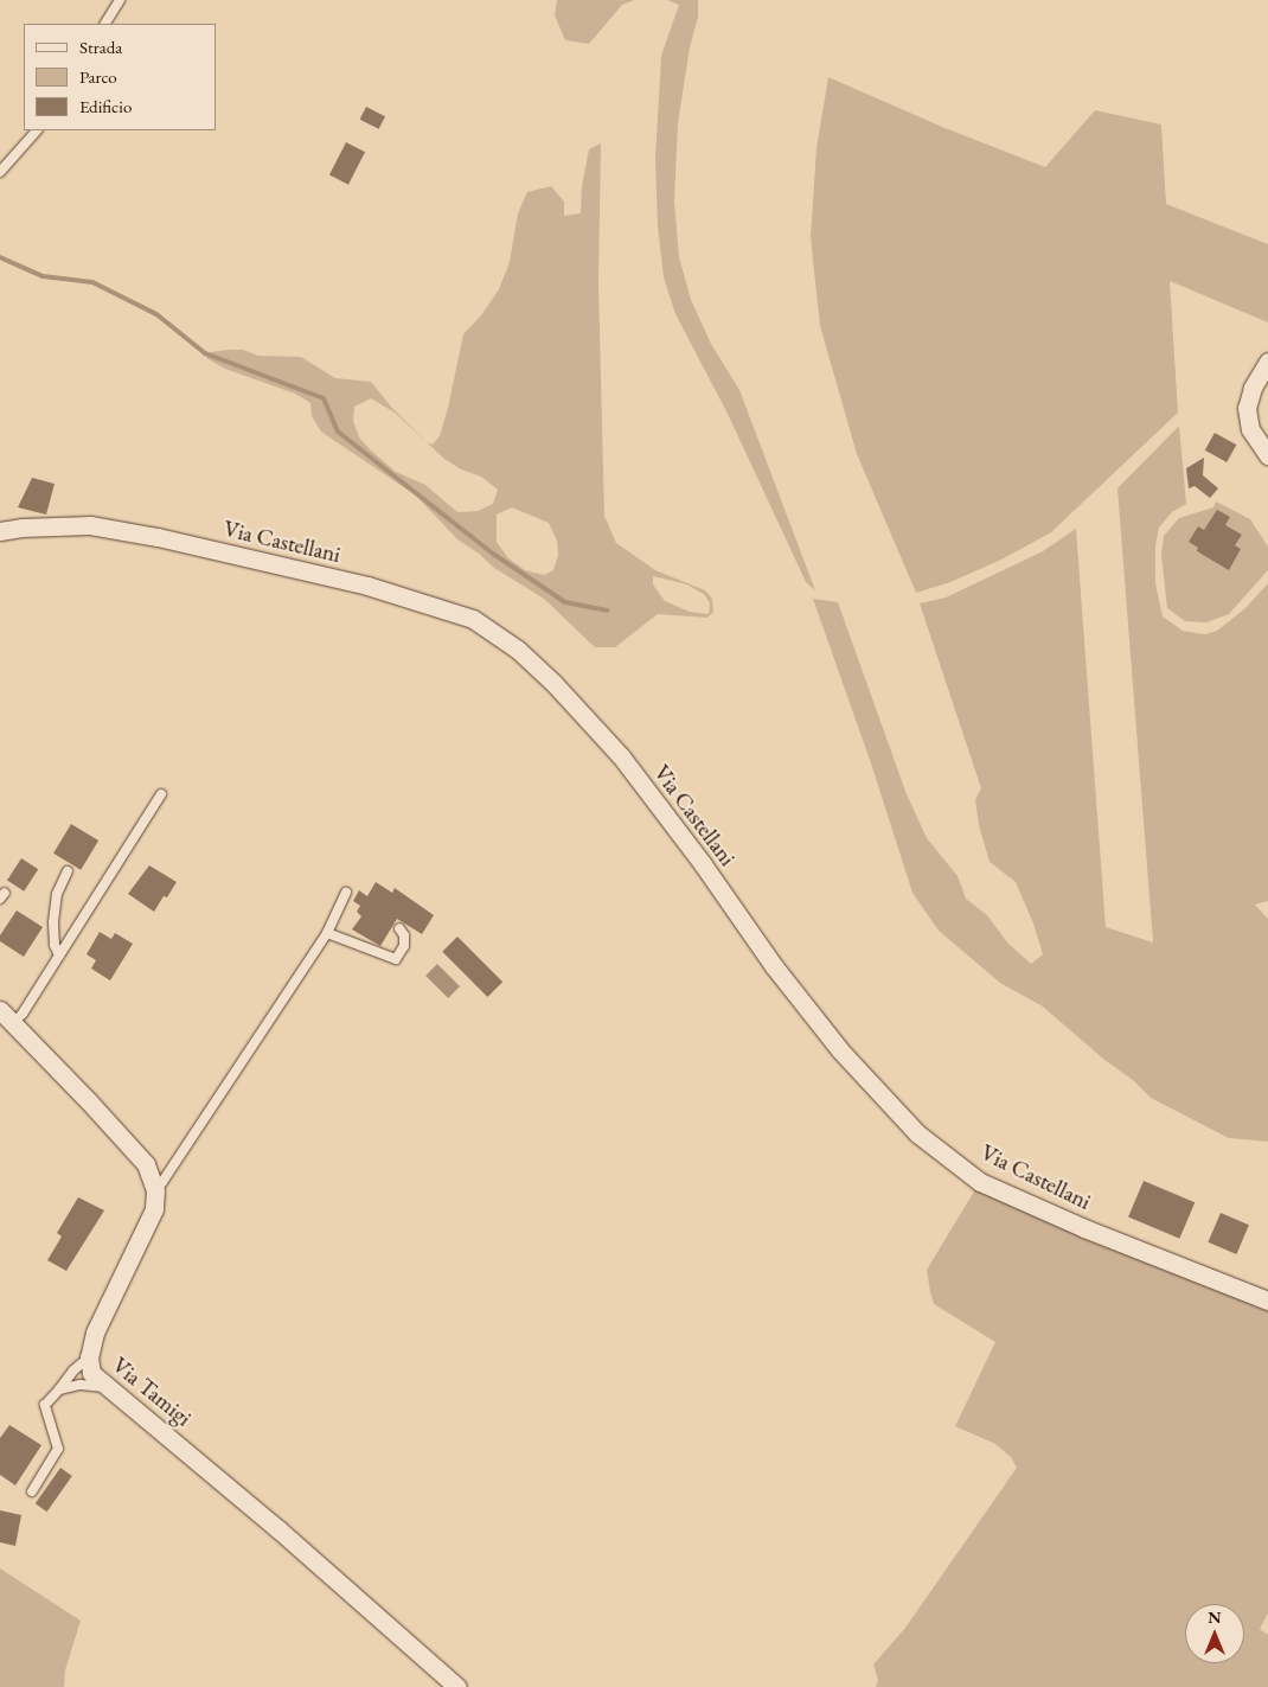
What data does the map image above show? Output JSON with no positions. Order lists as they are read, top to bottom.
{
  "streets": {
    "street": ["Via Castellani", "Via Tamigi"]
  },
  "legend": ["Strada", "Parco", "Edificio"],
  "north": "top"
}
